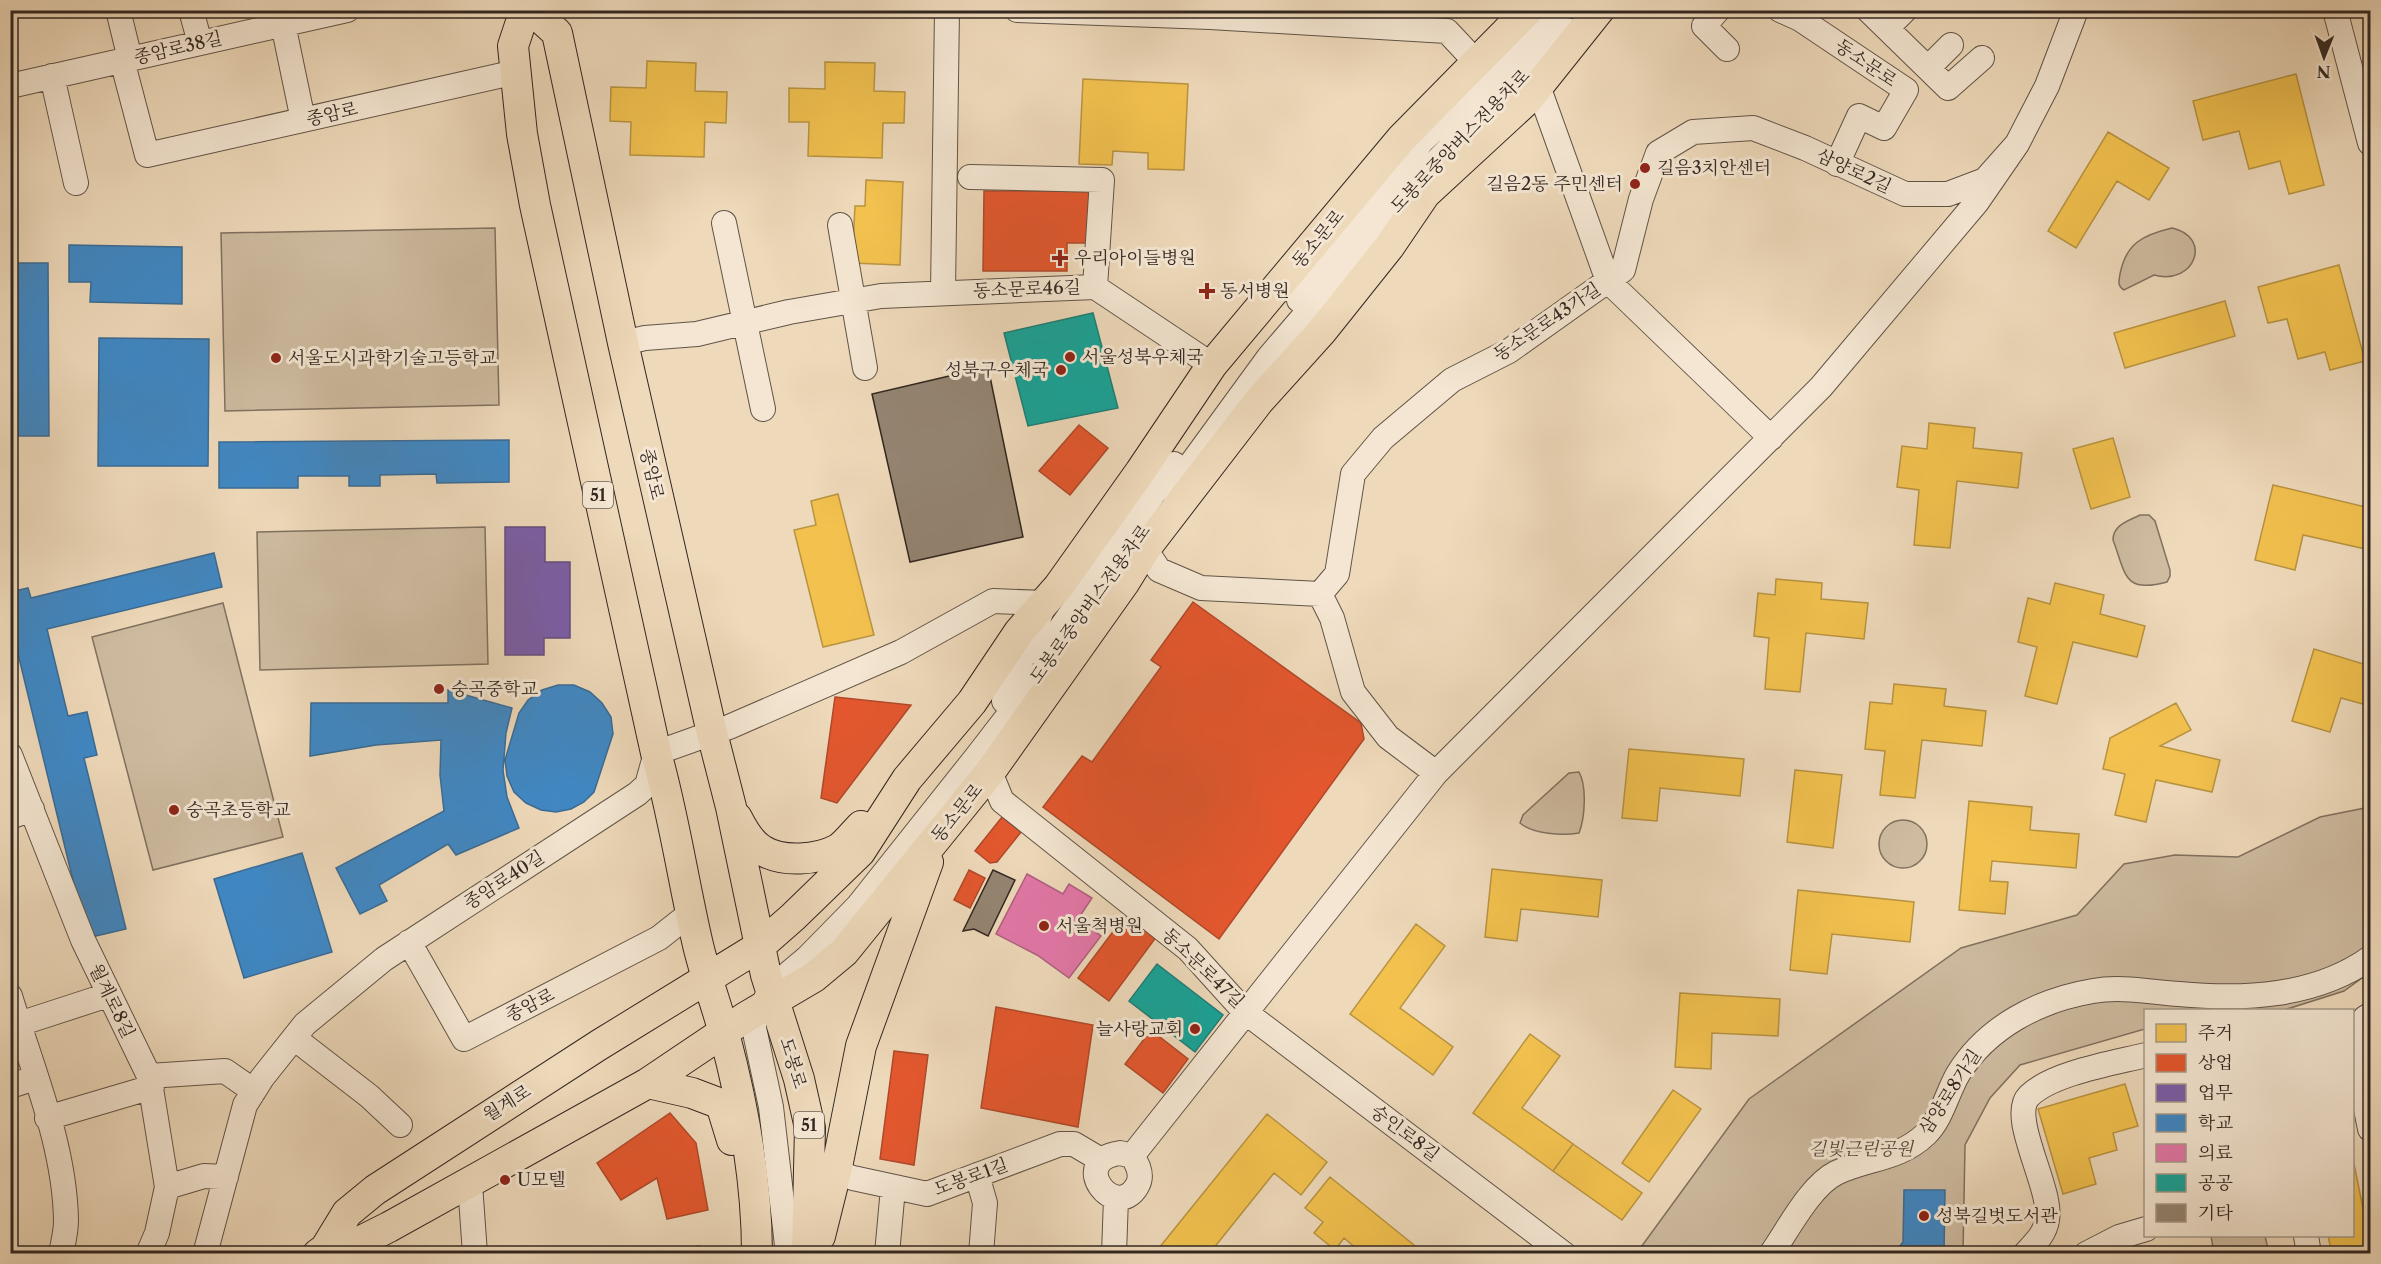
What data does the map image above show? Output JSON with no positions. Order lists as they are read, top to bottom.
{
  "streets": {
    "main road": [
      "동소문로",
      "종암로",
      "51",
      "도봉로",
      "월계로"
    ],
    "street": [
      "종암로38길",
      "도봉로중앙버스전용차로",
      "삼양로2길",
      "동소문로46길",
      "동소문로43가길",
      "종암로40길",
      "동소문로47길",
      "월계로8길",
      "삼양로8가길",
      "숭인로8길",
      "도봉로1길"
    ]
  },
  "crossings": [
    ["종암로38길", "종암로"],
    ["동소문로", "종암로"],
    ["동소문로", "도봉로중앙버스전용차로"],
    ["동소문로", "삼양로2길"],
    ["동소문로", "동소문로46길"],
    ["동소문로", "51"],
    ["동소문로", "동소문로47길"],
    ["동소문로", "도봉로"],
    ["동소문로", "월계로"],
    ["종암로", "동소문로46길"],
    ["종암로", "51"],
    ["종암로", "종암로40길"],
    ["종암로", "도봉로"],
    ["도봉로중앙버스전용차로", "도봉로"],
    ["도봉로중앙버스전용차로", "월계로"],
    ["삼양로2길", "동소문로43가길"],
    ["삼양로2길", "동소문로47길"],
    ["51", "종암로40길"],
    ["51", "도봉로"],
    ["51", "월계로"],
    ["동소문로47길", "숭인로8길"],
    ["도봉로", "월계로"]
  ],
  "parks": ["길빛근린공원"],
  "places": {
    "other": [
      "길음3치안센터",
      "길음2동 주민센터",
      "서울성북우체국",
      "서울도시과학기술고등학교",
      "성북구우체국",
      "숭곡중학교",
      "숭곡초등학교",
      "서울척병원",
      "늘사랑교회",
      "U모텔",
      "성북길벗도서관"
    ],
    "health": ["우리아이들병원", "동서병원"]
  },
  "legend": [
    "주거",
    "상업",
    "업무",
    "학교",
    "의료",
    "공공",
    "기타"
  ],
  "north": "bottom"
}
